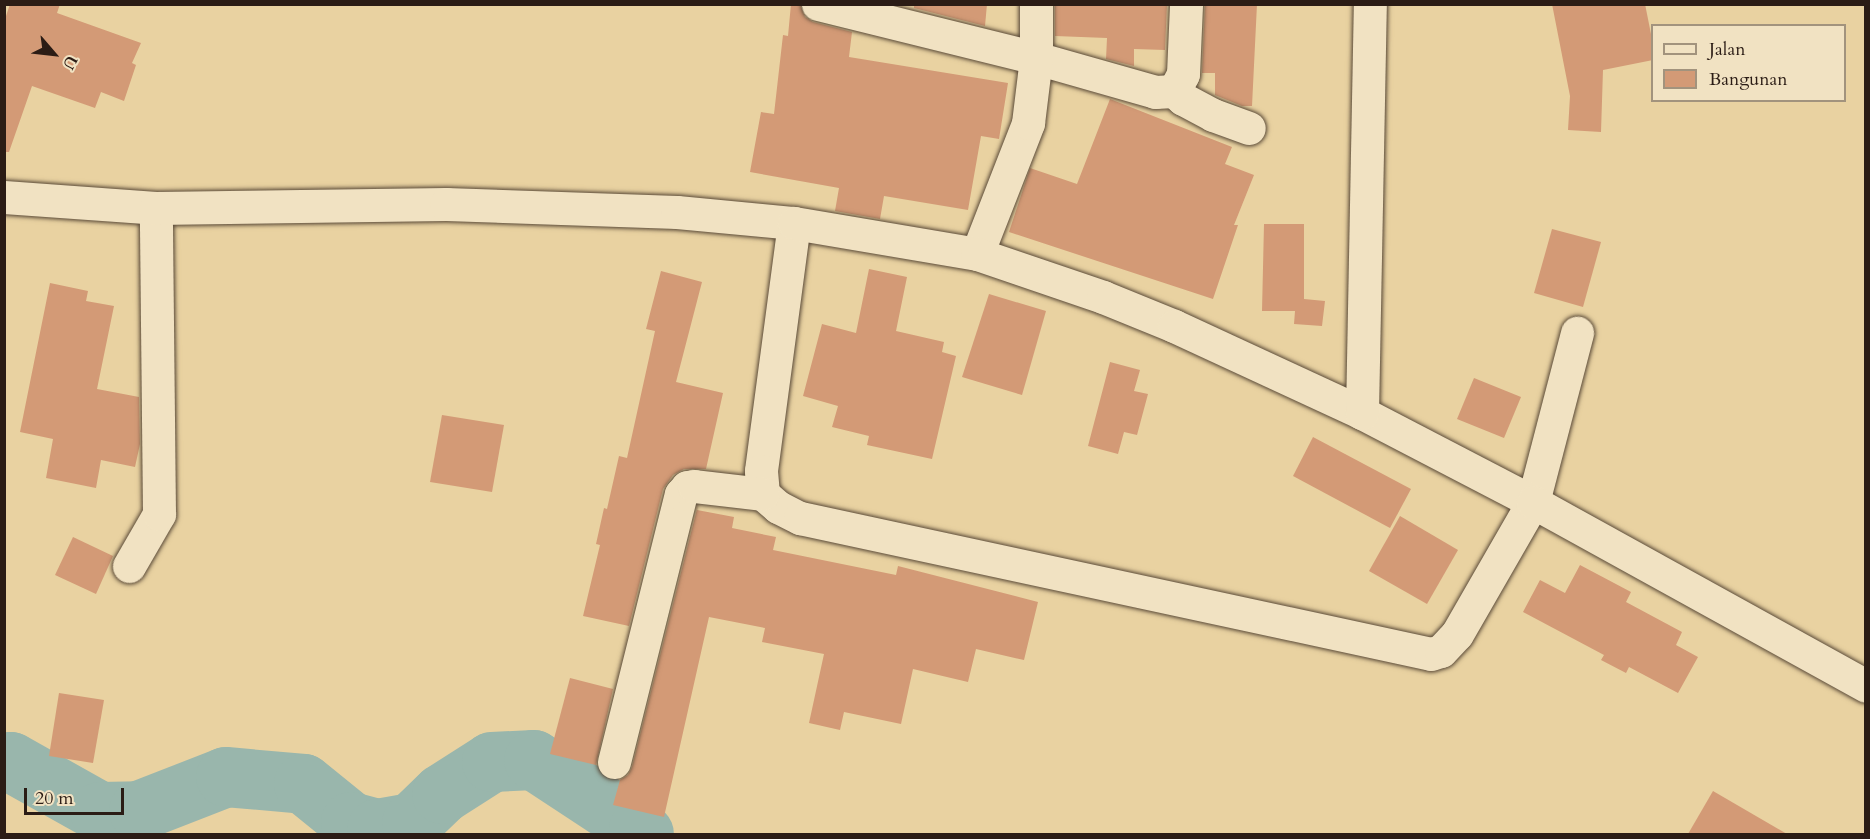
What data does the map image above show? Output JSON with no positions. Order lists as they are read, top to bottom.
{
  "legend": ["Jalan", "Bangunan"],
  "scale_bar": "20 m",
  "north": "bottom right"
}
